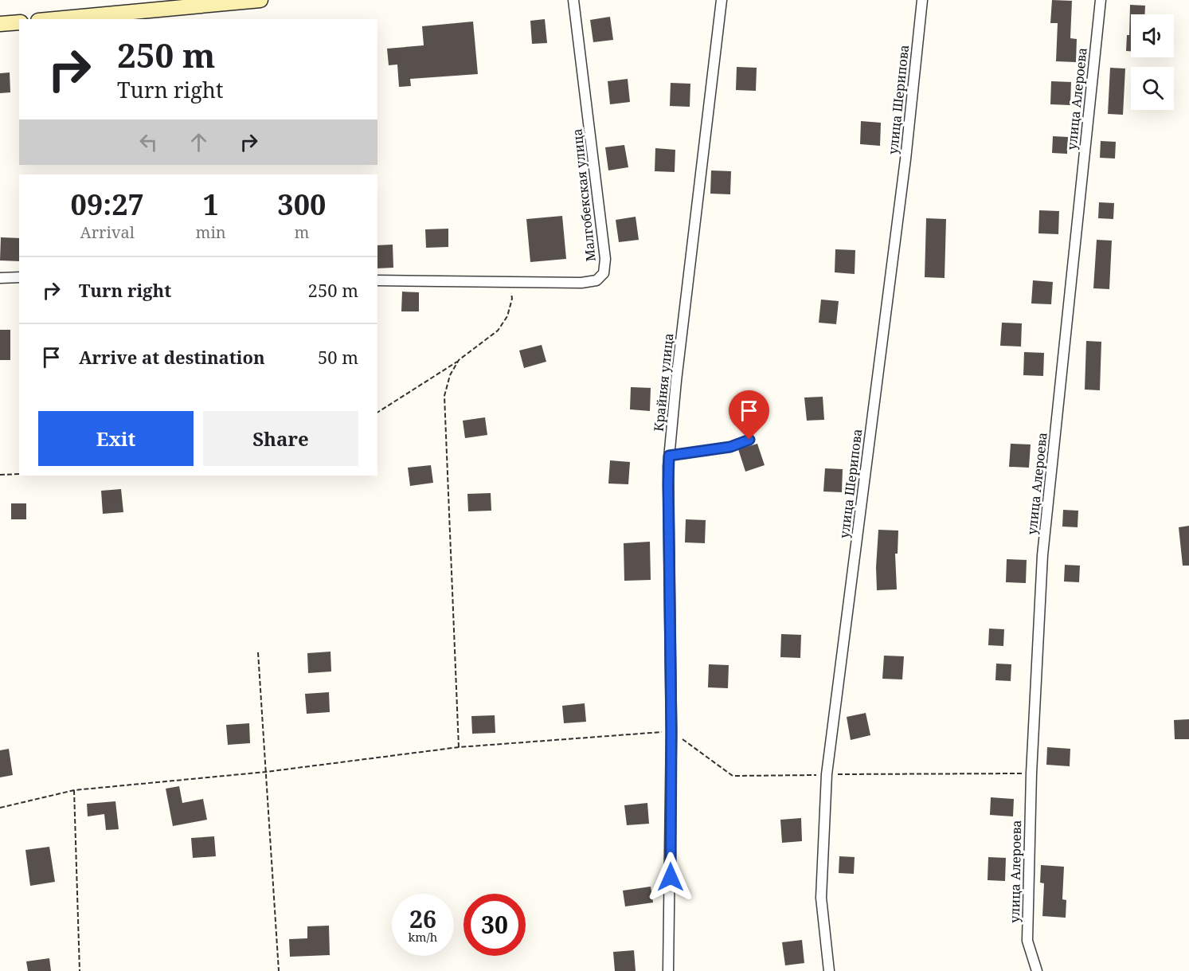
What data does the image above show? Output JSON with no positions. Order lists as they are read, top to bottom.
{
  "streets": {
    "street": [
      "улица Алероева",
      "улица Шерипова",
      "Малгобекская улица",
      "Крайняя улица"
    ]
  },
  "page": {
    "turn": ["250 m", "Turn right"],
    "eta": [
      "09:27",
      "Arrival",
      "1",
      "min",
      "300",
      "m"
    ],
    "list": [
      {
        "name": "Turn right",
        "value": "250 m"
      },
      {
        "name": "Arrive at destination",
        "value": "50 m"
      }
    ],
    "buttons": ["Exit", "Share"],
    "speed": "26 km/h",
    "limit": "30"
  }
}
